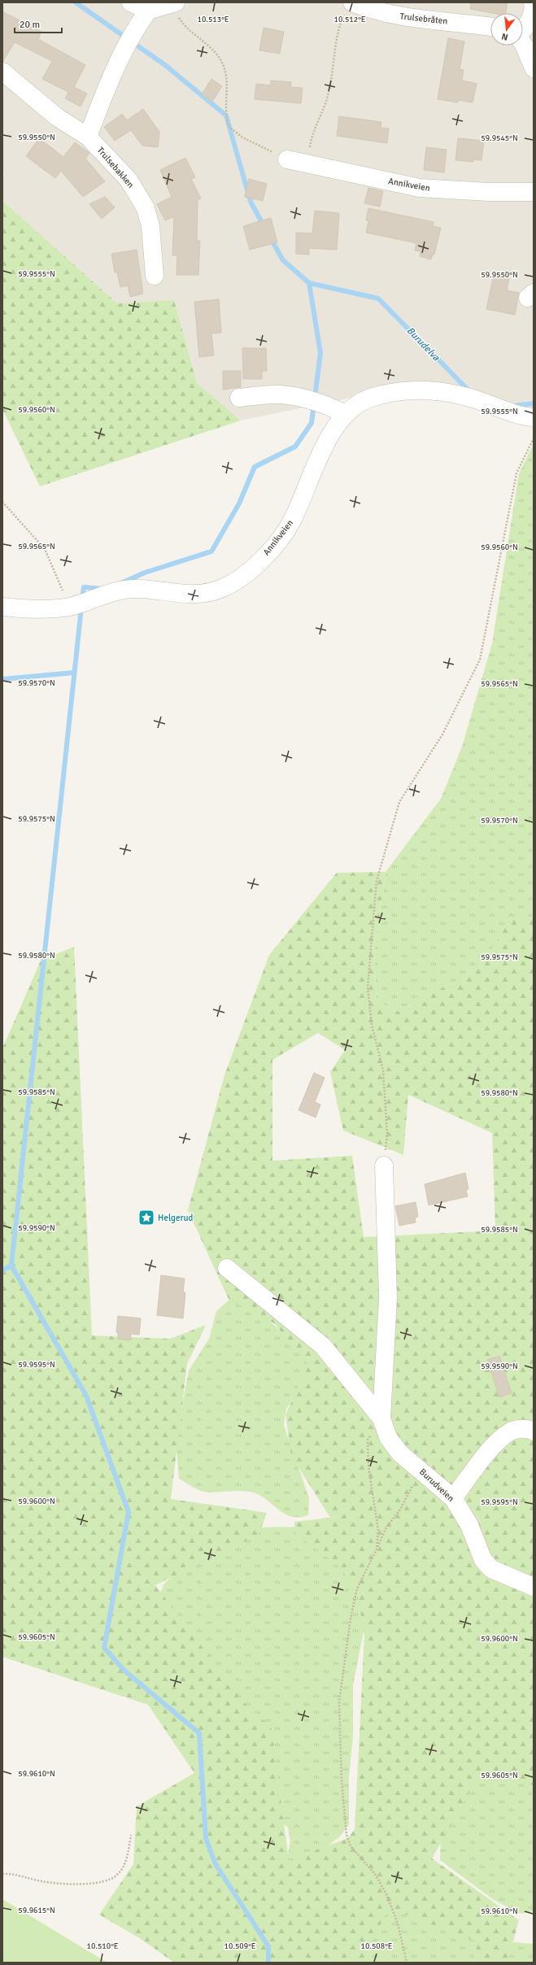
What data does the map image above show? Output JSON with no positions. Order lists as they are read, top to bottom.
{
  "streets": {
    "street": [
      "Trulsebråten",
      "Trulsebakken",
      "Annikveien",
      "Burudveien"
    ]
  },
  "water": ["Burudelva"],
  "places": {
    "place": ["Helgerud"]
  },
  "scale_bar": "20 m",
  "north": "bottom",
  "coordinates": [
    "10.513°E",
    "10.512°E",
    "59.9550°N",
    "59.9545°N",
    "59.9555°N",
    "59.9560°N",
    "59.9565°N",
    "59.9570°N",
    "59.9575°N",
    "59.9580°N",
    "59.9585°N",
    "59.9590°N",
    "59.9595°N",
    "59.9600°N",
    "59.9605°N",
    "59.9610°N",
    "59.9615°N",
    "10.510°E",
    "10.509°E",
    "10.508°E"
  ]
}
